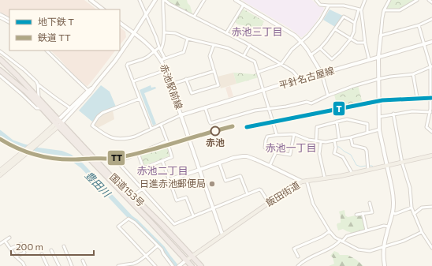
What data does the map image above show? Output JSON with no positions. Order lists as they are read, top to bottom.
{
  "streets": {
    "highway": ["国道153号"],
    "main road": ["飯田街道"],
    "street": ["平針名古屋線", "赤池駅前線"]
  },
  "crossings": [
    ["平針名古屋線", "赤池駅前線"],
    ["赤池駅前線", "飯田街道"],
    ["国道153号", "飯田街道"]
  ],
  "districts": ["赤池三丁目", "赤池一丁目", "赤池二丁目"],
  "water": ["豊田川"],
  "places": ["赤池", "日進赤池郵便局"],
  "lines": ["metro line T", "rail line TT"],
  "legend": ["地下鉄 T", "鉄道 TT"],
  "scale_bar": "200 m"
}
